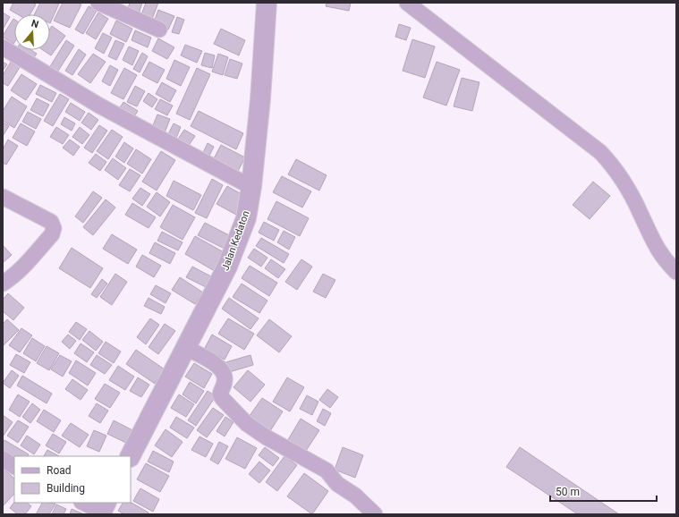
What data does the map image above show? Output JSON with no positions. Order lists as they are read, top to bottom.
{
  "streets": {
    "street": ["Jalan Kedaton"]
  },
  "legend": ["Road", "Building"],
  "scale_bar": "50 m",
  "north": "top"
}
